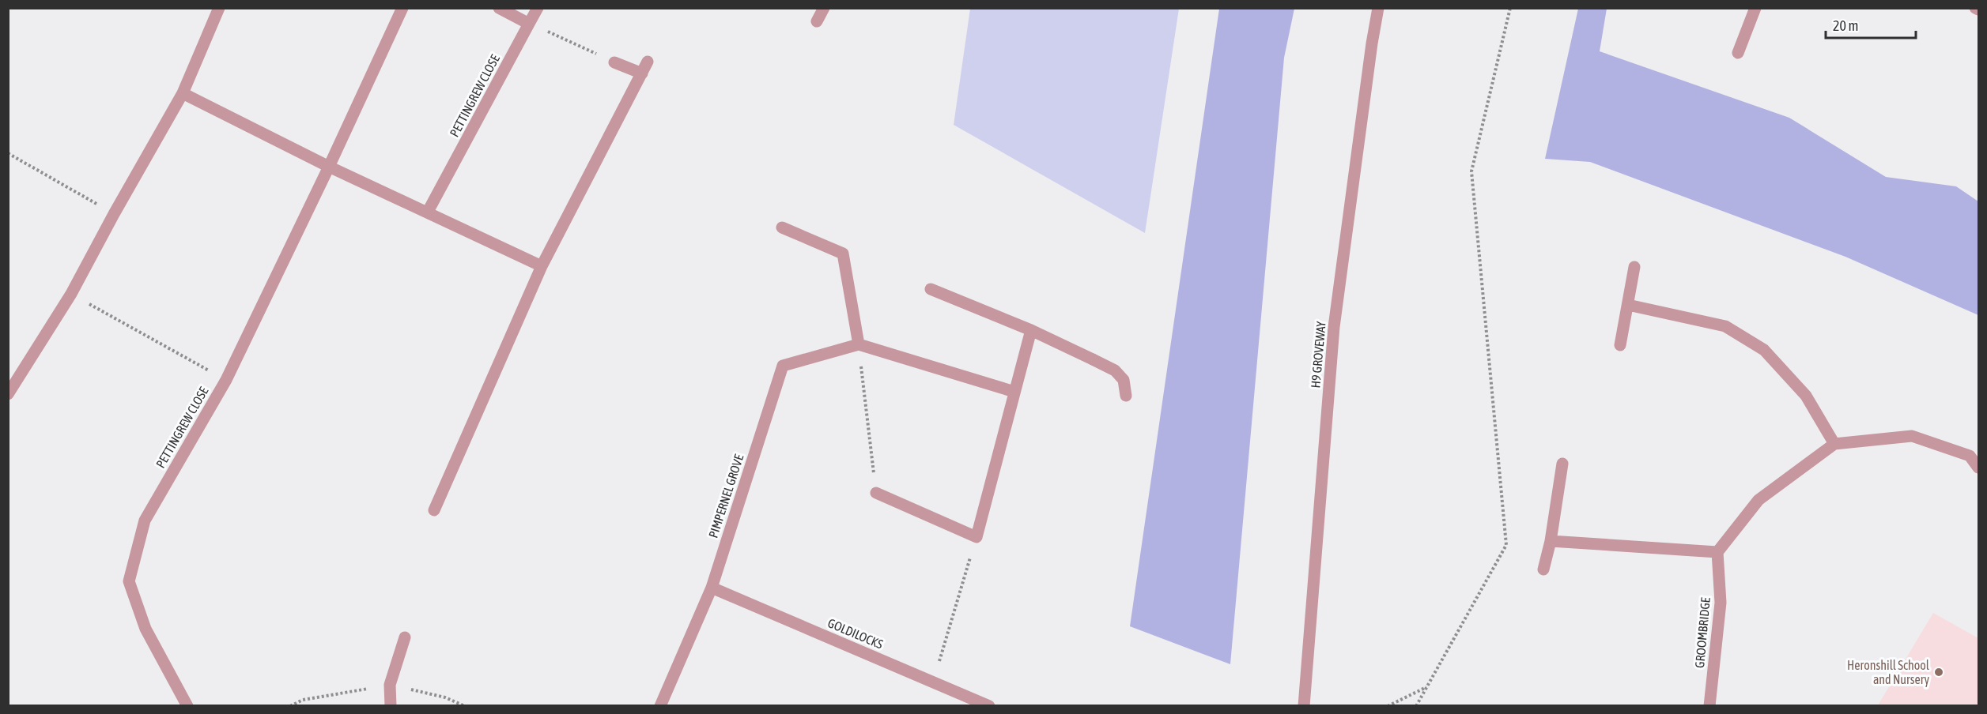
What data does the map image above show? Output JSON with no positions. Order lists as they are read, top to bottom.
{
  "streets": {
    "street": [
      "PETTINGREW CLOSE",
      "H9 GROVEWAY",
      "PIMPERNEL GROVE",
      "GROOMBRIDGE",
      "GOLDILOCKS"
    ]
  },
  "crossings": [
    ["PIMPERNEL GROVE", "GOLDILOCKS"]
  ],
  "places": ["Heronshill School and Nursery"],
  "scale_bar": "20 m"
}
